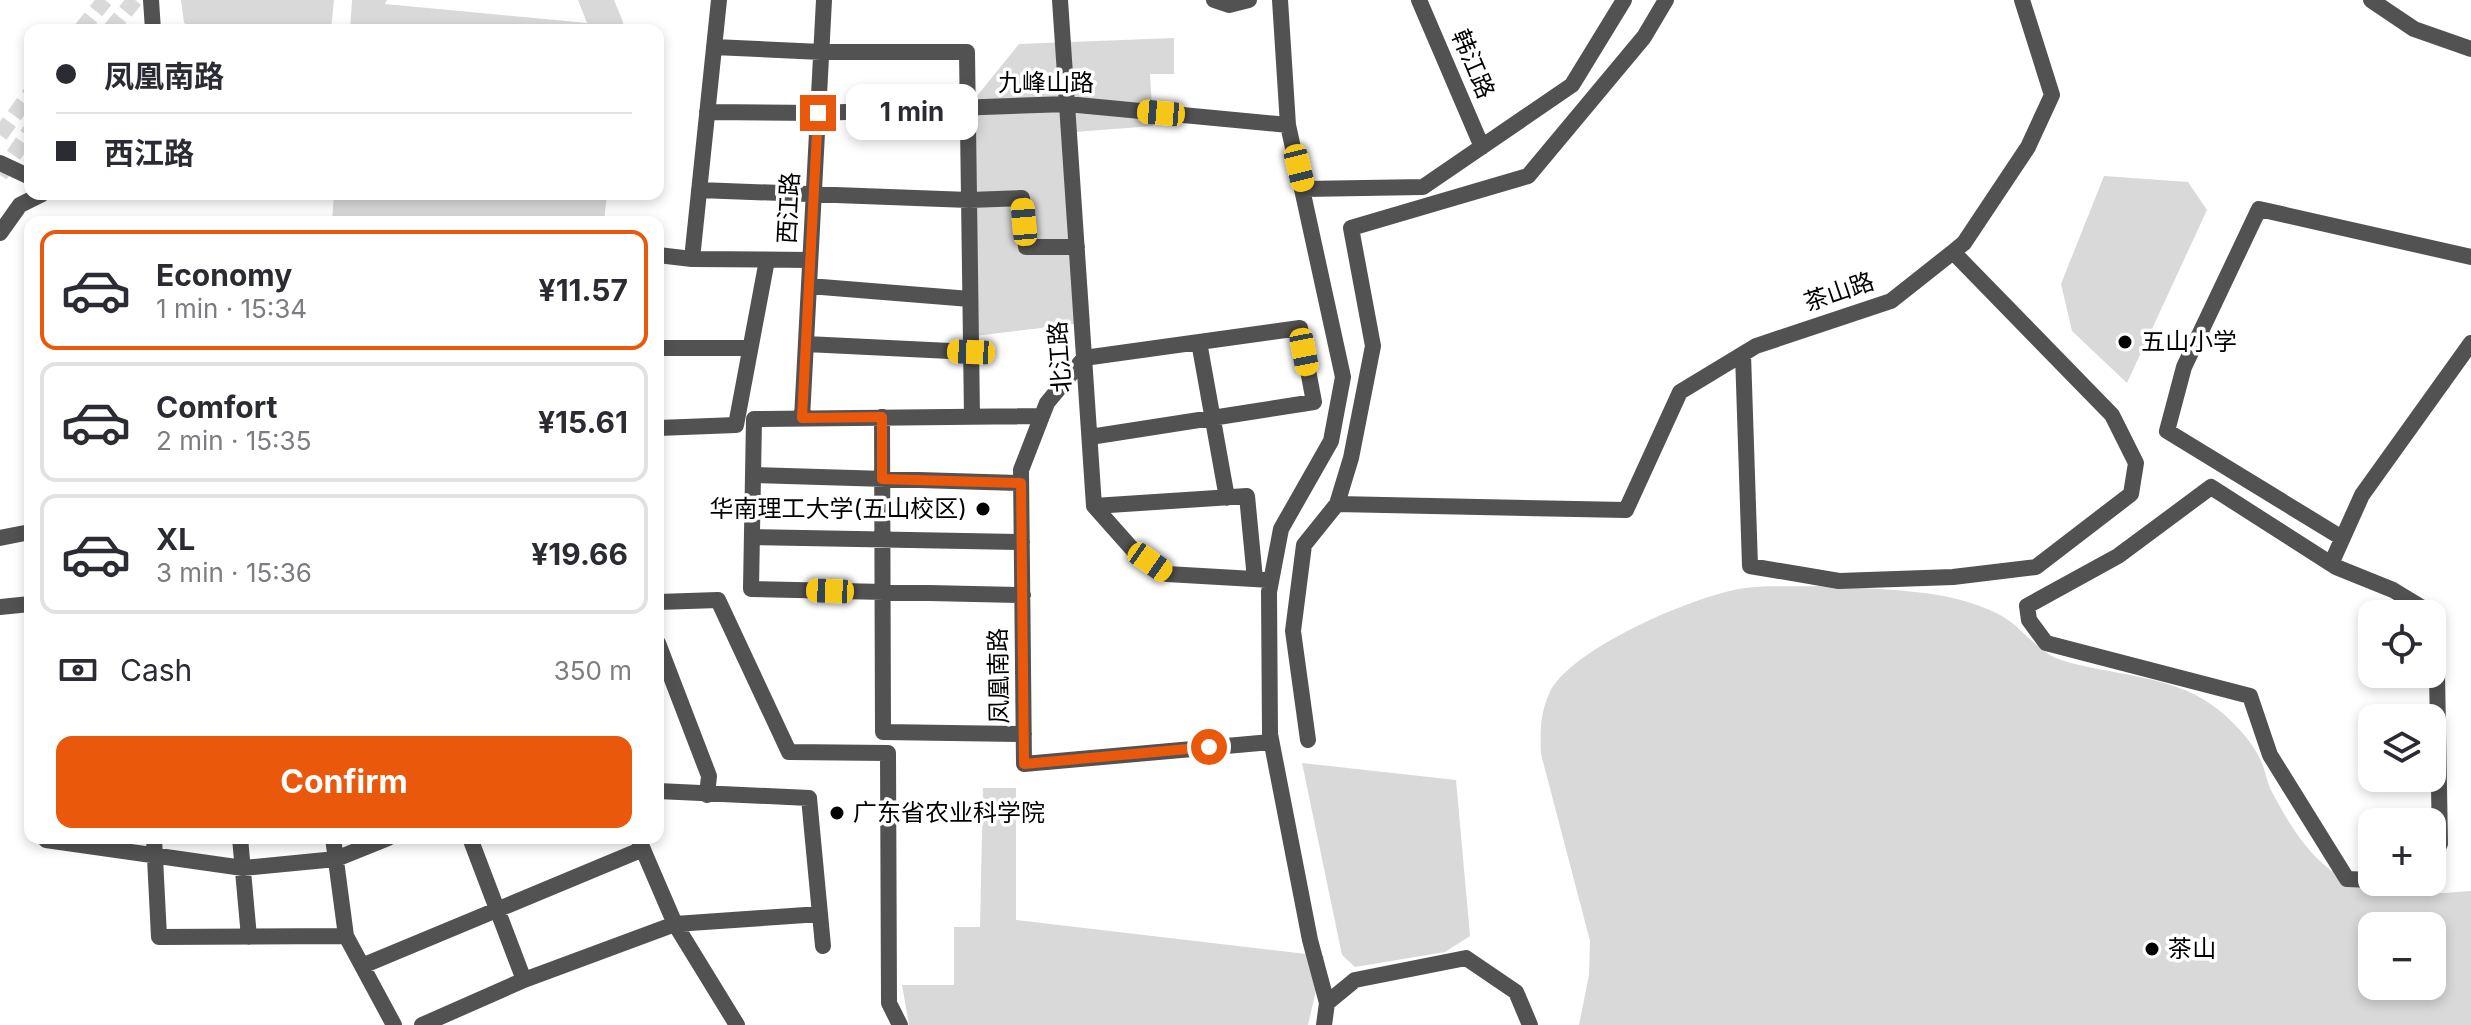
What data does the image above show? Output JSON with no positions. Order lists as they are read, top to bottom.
{
  "streets": {
    "street": [
      "韩江路",
      "九峰山路",
      "西江路",
      "茶山路",
      "北江路",
      "凤凰南路"
    ]
  },
  "crossings": [
    ["九峰山路", "西江路"],
    ["九峰山路", "北江路"],
    ["北江路", "凤凰南路"]
  ],
  "places": [
    "五山小学",
    "华南理工大学(五山校区)",
    "广东省农业科学院",
    "茶山"
  ],
  "page": {
    "banner": ["凤凰南路", "西江路"],
    "bubble": "1 min",
    "list": [
      {
        "name": "Economy",
        "note": "1 min · 15:34",
        "value": "¥11.57"
      },
      {
        "name": "Comfort",
        "note": "2 min · 15:35",
        "value": "¥15.61"
      },
      {
        "name": "XL",
        "note": "3 min · 15:36",
        "value": "¥19.66"
      }
    ],
    "map_buttons": ["+", "−"],
    "pay": ["Cash", "350 m"],
    "buttons": "Confirm"
  }
}
